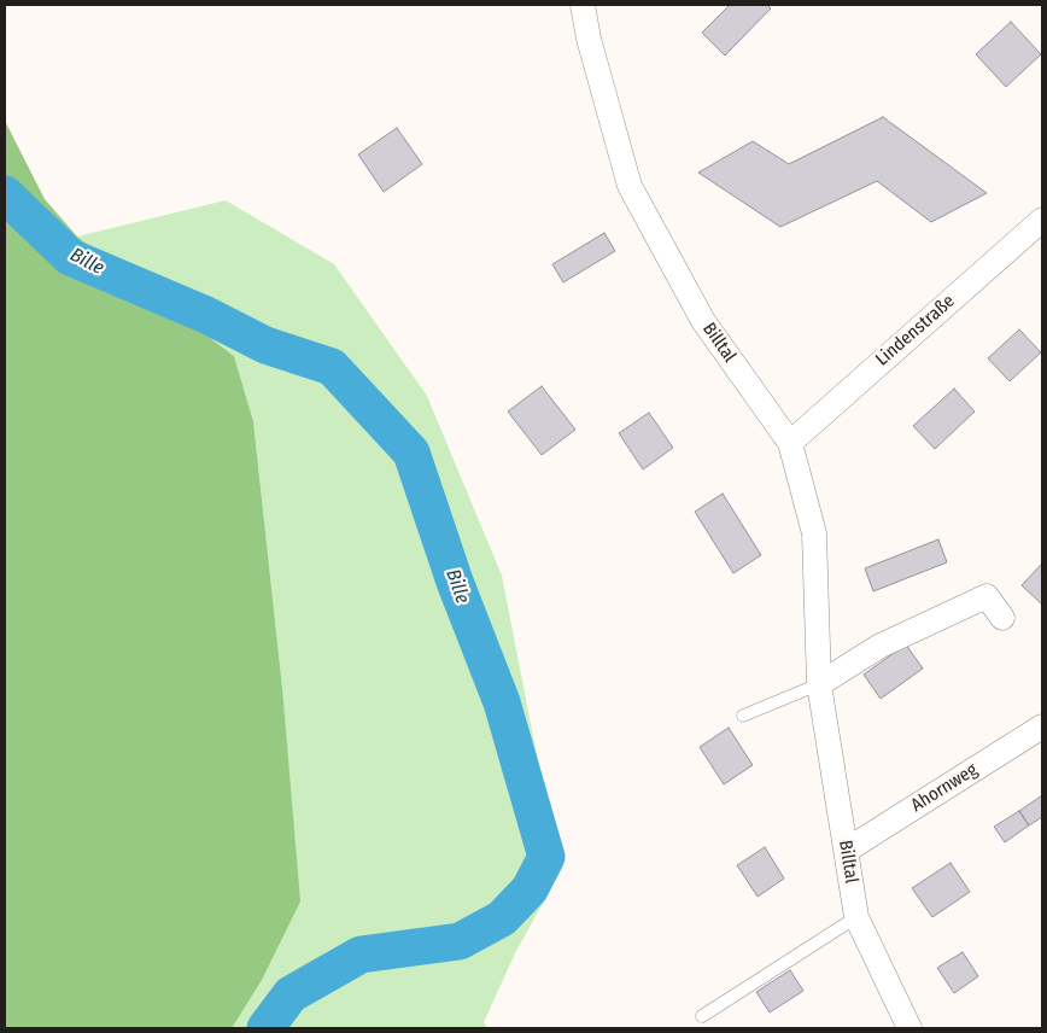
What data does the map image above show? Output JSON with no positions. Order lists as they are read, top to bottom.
{
  "streets": {
    "street": ["Lindenstraße", "Billtal", "Ahornweg"]
  },
  "crossings": [
    ["Lindenstraße", "Billtal"],
    ["Billtal", "Ahornweg"]
  ],
  "water": ["Bille"]
}
